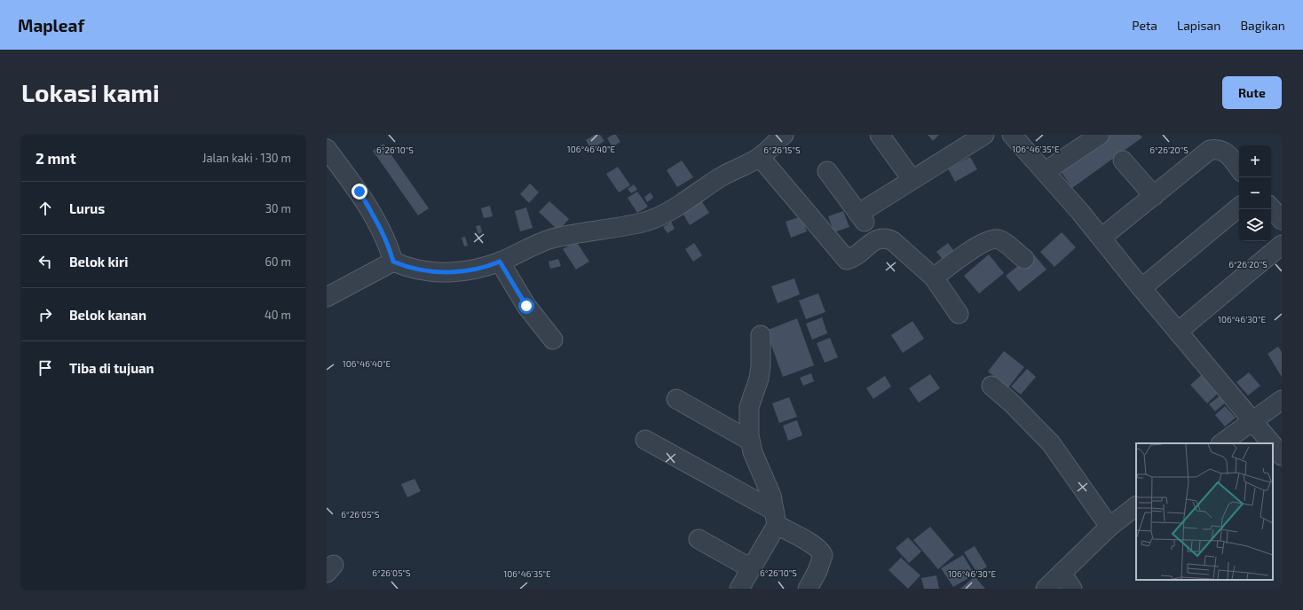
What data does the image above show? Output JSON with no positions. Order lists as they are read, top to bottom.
{
  "page": {
    "header": "Mapleaf",
    "nav": ["Peta", "Lapisan", "Bagikan"],
    "buttons": "Rute",
    "title": "Lokasi kami",
    "heading": ["2 mnt", "Jalan kaki · 130 m"],
    "map_buttons": ["+", "−"],
    "list": [
      ["Lurus", "30 m"],
      ["Belok kiri", "60 m"],
      ["Belok kanan", "40 m"],
      "Tiba di tujuan"
    ]
  },
  "coordinates": [
    "106°46'40\"E",
    "106°46'35\"E",
    "6°26'10\"S",
    "6°26'15\"S",
    "6°26'20\"S",
    "106°46'30\"E",
    "6°26'05\"S"
  ]
}
